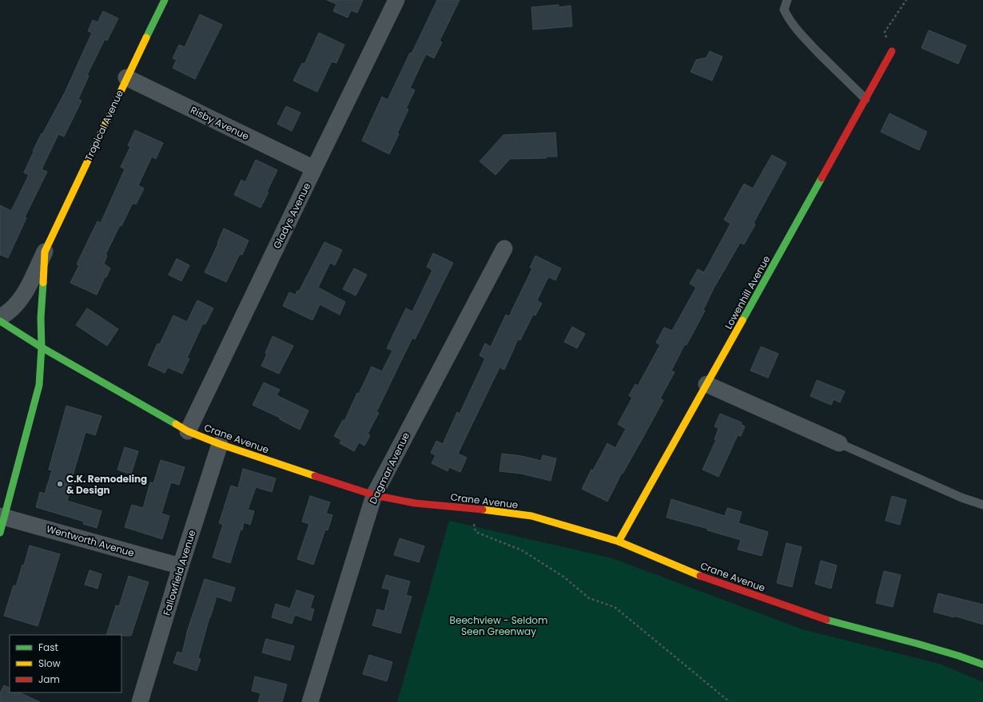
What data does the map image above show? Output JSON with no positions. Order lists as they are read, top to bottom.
{
  "streets": {
    "street": [
      "Risby Avenue",
      "Tropical Avenue",
      "Gladys Avenue",
      "Lowenhill Avenue",
      "Crane Avenue",
      "Dagmar Avenue",
      "Wentworth Avenue",
      "Fallowfield Avenue"
    ]
  },
  "crossings": [
    ["Risby Avenue", "Tropical Avenue"],
    ["Risby Avenue", "Gladys Avenue"],
    ["Tropical Avenue", "Crane Avenue"],
    ["Tropical Avenue", "Wentworth Avenue"],
    ["Gladys Avenue", "Crane Avenue"],
    ["Lowenhill Avenue", "Crane Avenue"],
    ["Crane Avenue", "Dagmar Avenue"],
    ["Crane Avenue", "Fallowfield Avenue"],
    ["Wentworth Avenue", "Fallowfield Avenue"]
  ],
  "parks": ["Beechview - Seldom Seen Greenway"],
  "places": ["C.K. Remodeling & Design"],
  "legend": ["Fast", "Slow", "Jam"]
}
